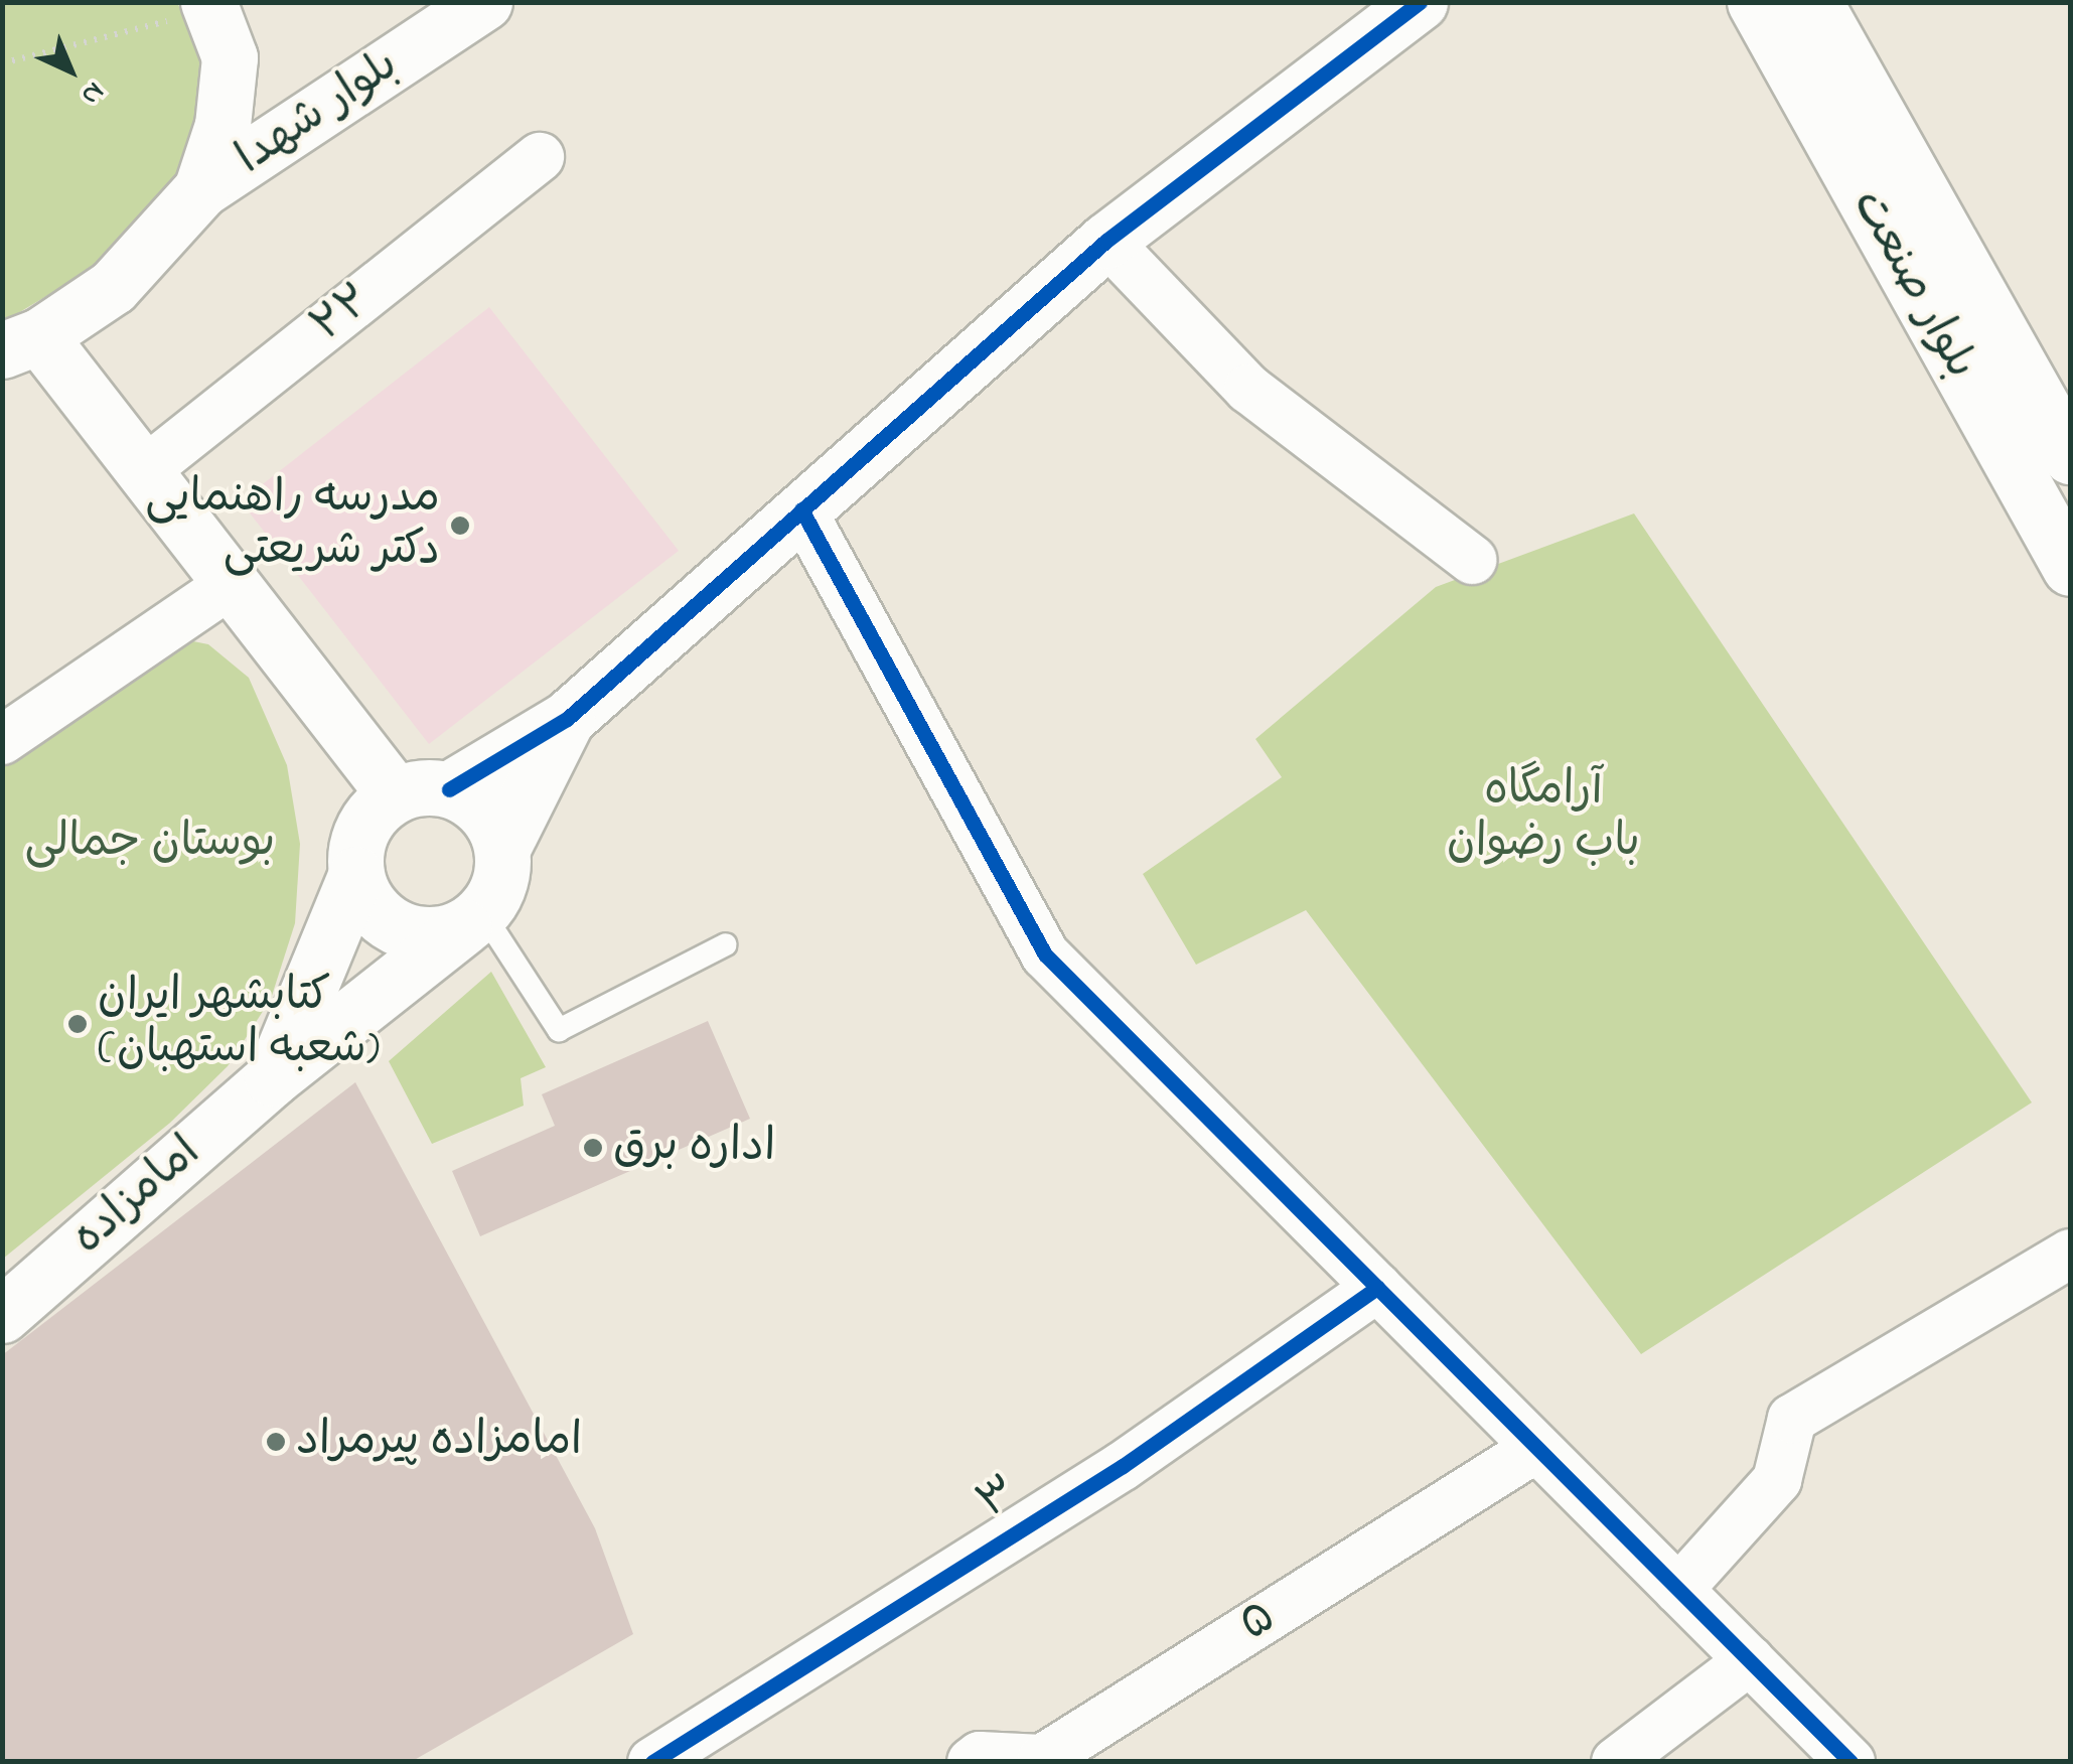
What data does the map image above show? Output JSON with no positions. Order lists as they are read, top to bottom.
{
  "streets": {
    "main road": ["بلوار شهدا", "بلوار صنعت", "امامزاده"],
    "street": ["۲۲", "۳", "۵"]
  },
  "parks": ["آرامگاه باب رضوان", "بوستان جمالی"],
  "places": [
    "مدرسه راهنمایی دکتر شریعتی",
    "کتابشهر ایران (شعبه استهبان)",
    "اداره برق",
    "امامزاده پیرمراد"
  ],
  "north": "bottom right"
}
